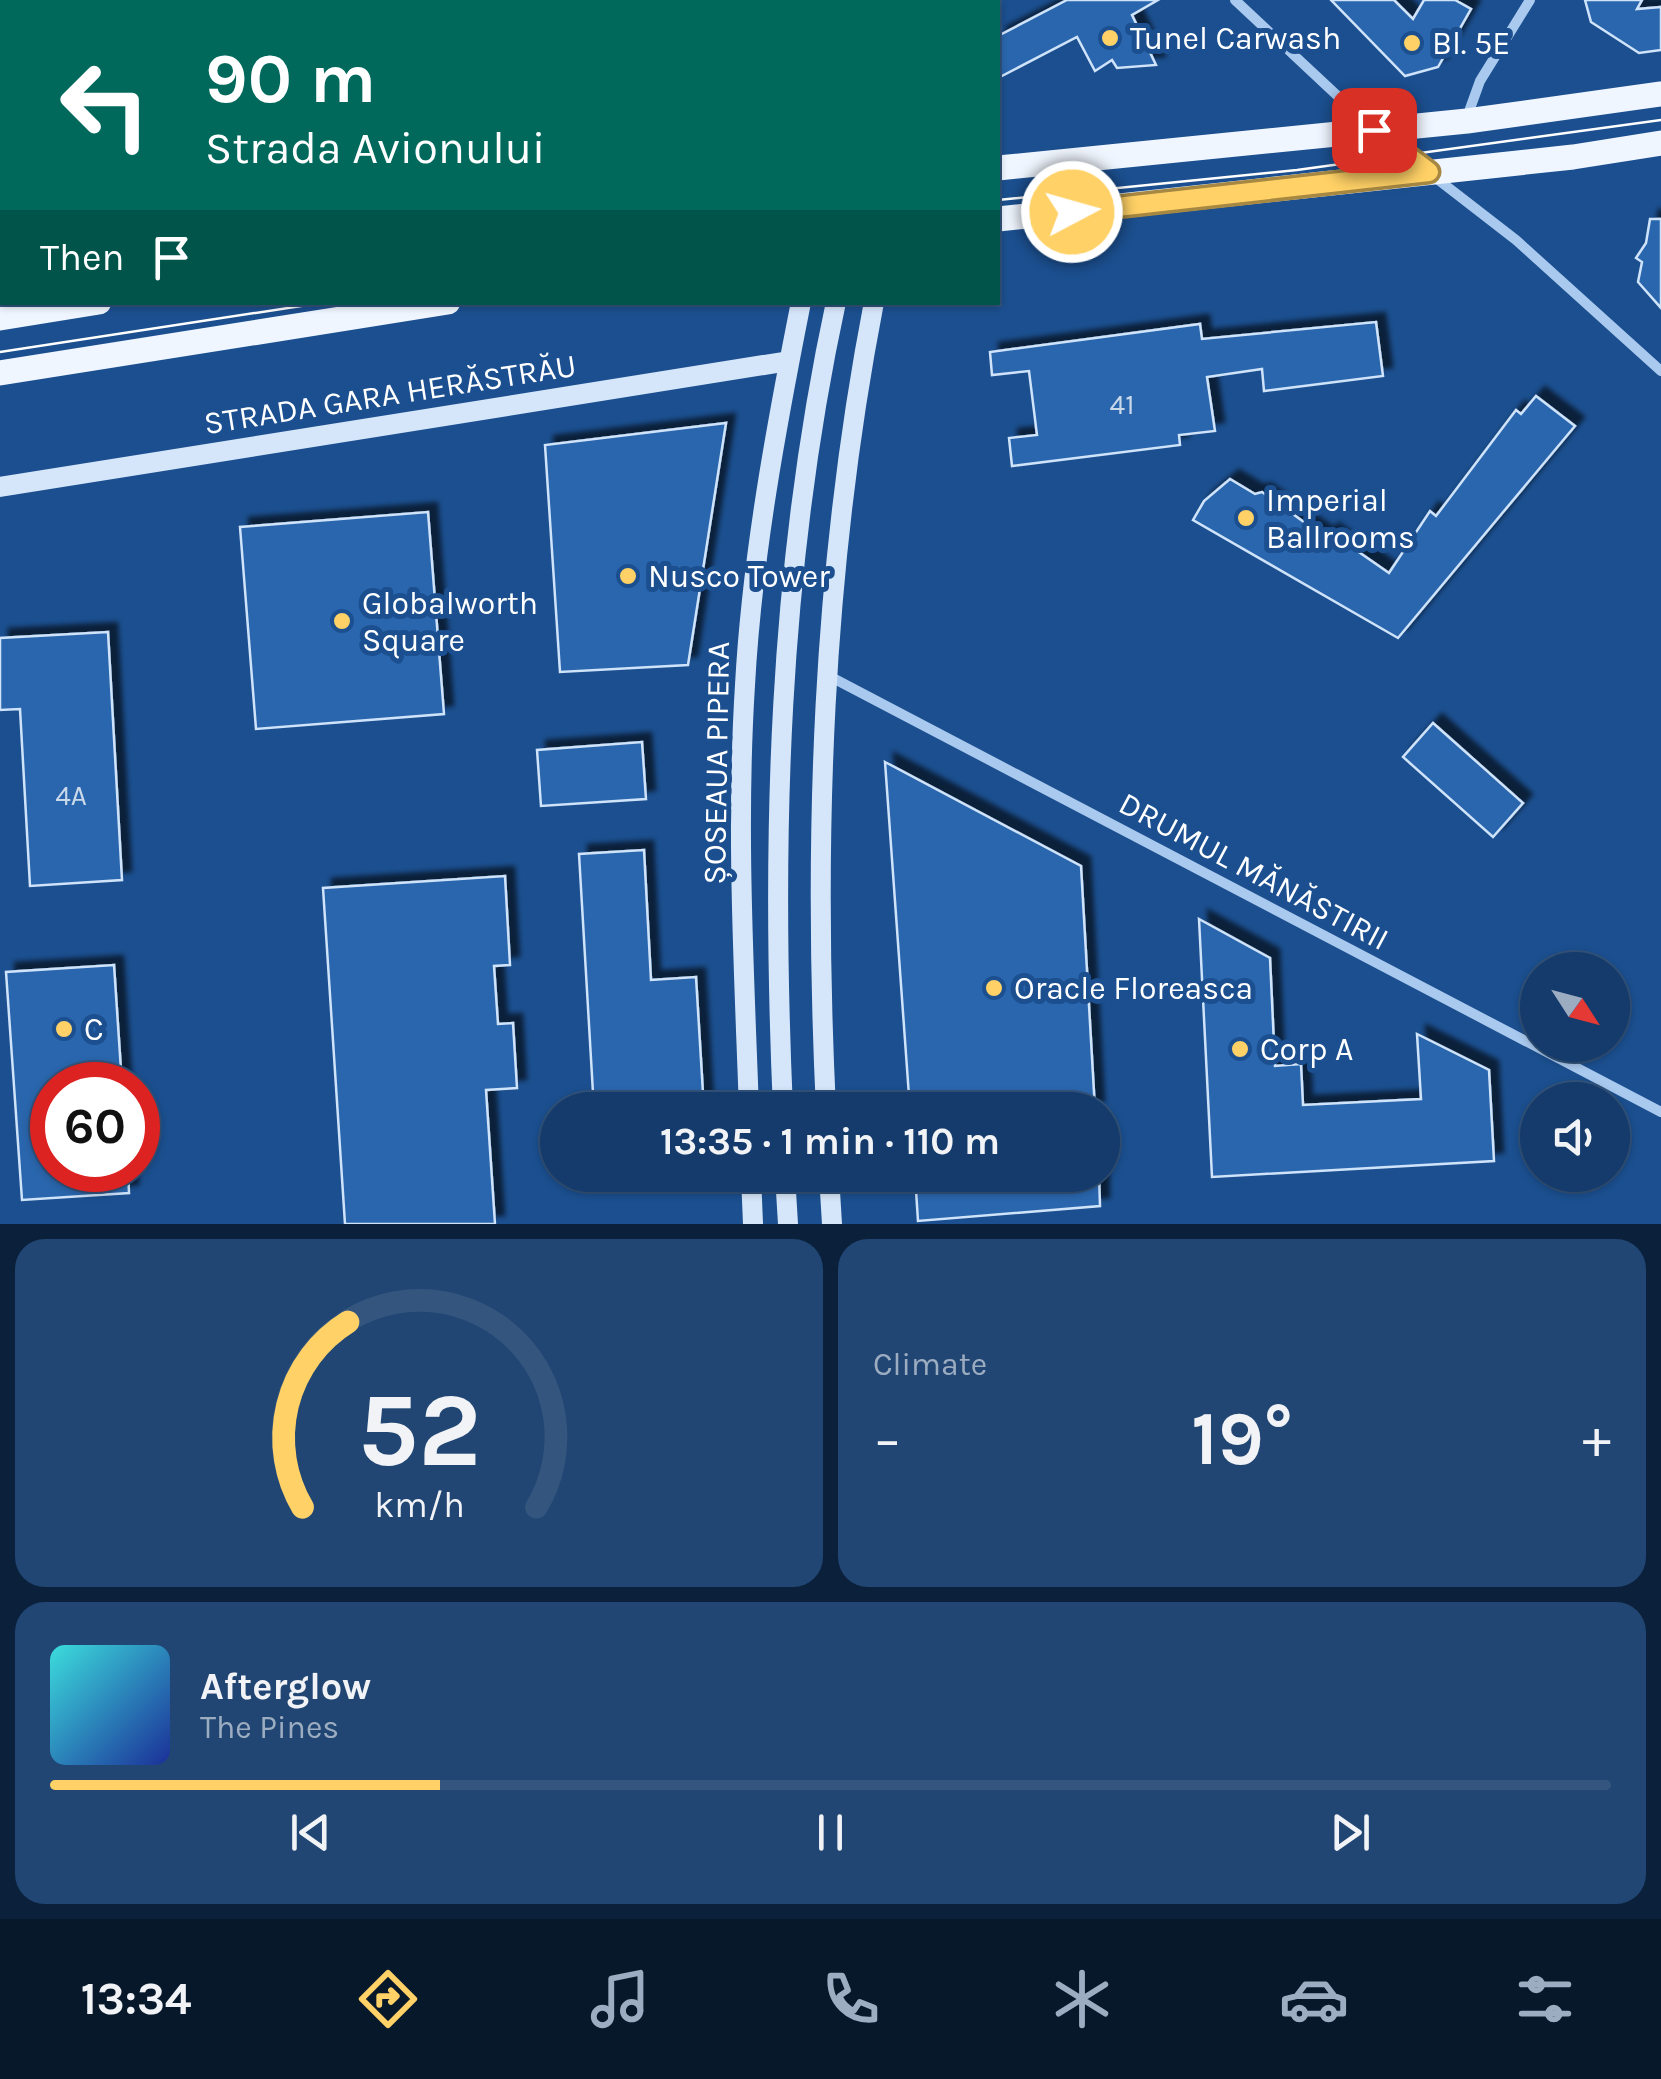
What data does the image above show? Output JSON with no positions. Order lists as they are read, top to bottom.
{
  "streets": {
    "main road": ["STRADA GARA HERĂSTRĂU", "ȘOSEAUA PIPERA"],
    "street": ["DRUMUL MĂNĂSTIRII"]
  },
  "crossings": [
    ["STRADA GARA HERĂSTRĂU", "ȘOSEAUA PIPERA"]
  ],
  "places": [
    "Tunel Carwash",
    "Bl. 5E",
    "Imperial Ballrooms",
    "Nusco Tower",
    "Globalworth Square",
    "Oracle Floreasca",
    "C",
    "Corp A"
  ],
  "house_numbers": ["41", "4A"],
  "north": "bottom right",
  "page": {
    "turn": ["90 m", "Strada Avionului"],
    "then": "Then",
    "limit": "60",
    "trip": "13:35 · 1 min · 110 m",
    "tile": "Climate",
    "heat": ["−", "19°", "+"],
    "song": ["Afterglow", "The Pines"],
    "tabs": "13:34",
    "gauge": ["52", "km/h"]
  }
}
